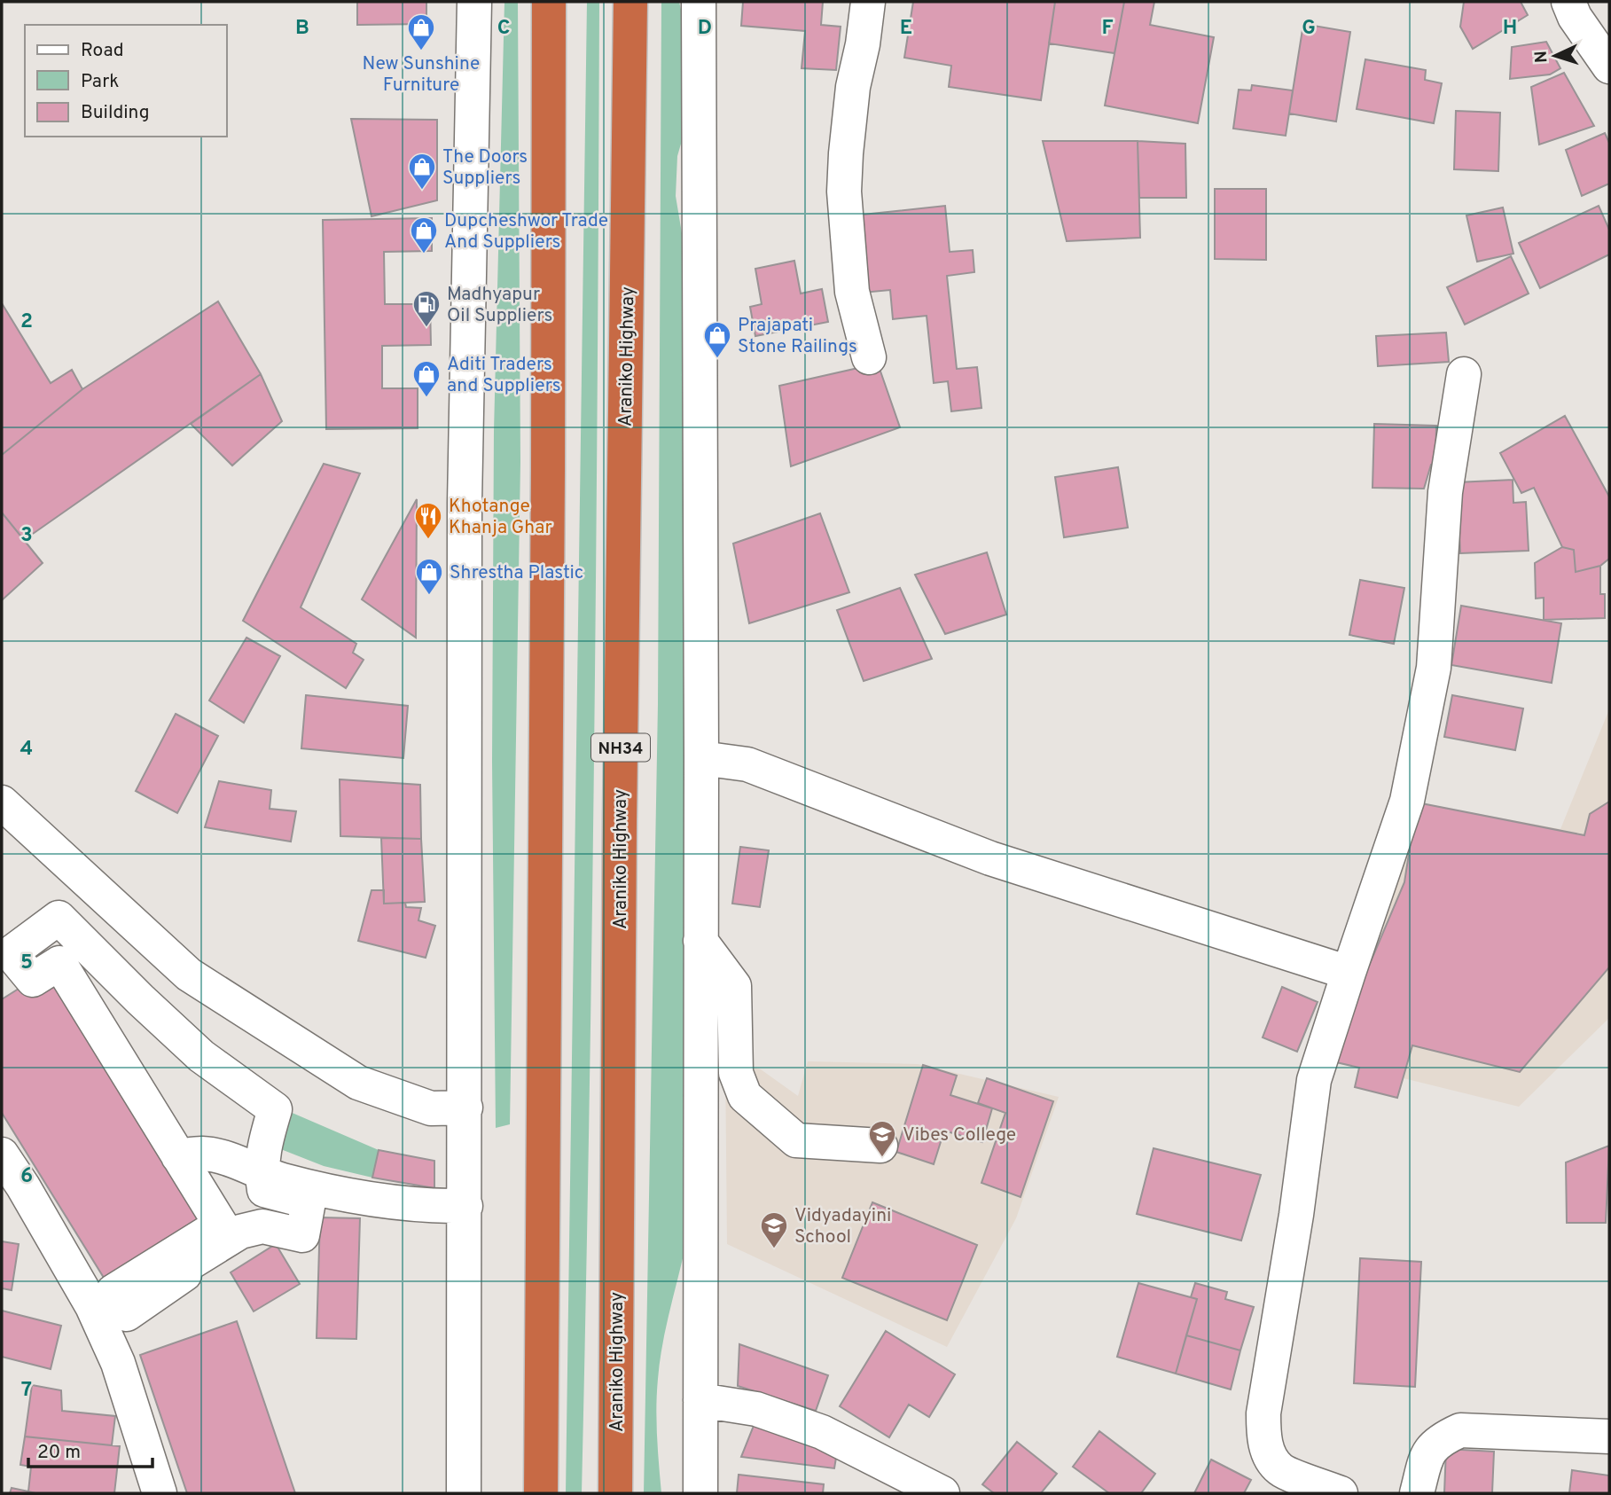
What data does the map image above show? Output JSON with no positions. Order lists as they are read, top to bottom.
{
  "streets": {
    "highway": ["Araniko Highway", "NH34"]
  },
  "places": {
    "shop": [
      "New Sunshine Furniture",
      "The Doors Suppliers",
      "Dupcheshwor Trade And Suppliers",
      "Prajapati Stone Railings",
      "Aditi Traders and Suppliers",
      "Shrestha Plastic"
    ],
    "fuel station": ["Madhyapur Oil Suppliers"],
    "restaurant": ["Khotange Khanja Ghar"],
    "school or university": ["Vibes College", "Vidyadayini School"]
  },
  "legend": ["Road", "Park", "Building"],
  "scale_bar": "20 m",
  "north": "left",
  "grid": {
    "columns": [
      "B",
      "C",
      "D",
      "E",
      "F",
      "G",
      "H"
    ],
    "rows": [
      "2",
      "3",
      "4",
      "5",
      "6",
      "7"
    ]
  }
}
